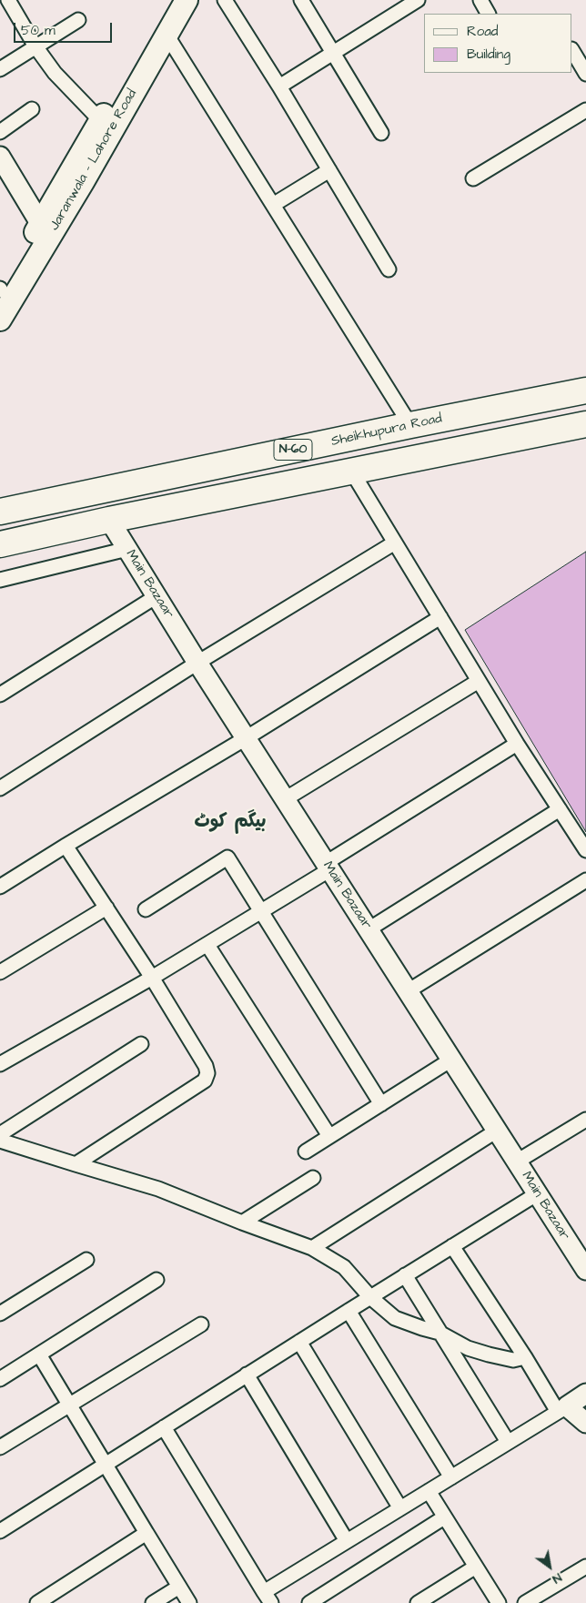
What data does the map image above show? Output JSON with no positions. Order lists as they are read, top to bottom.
{
  "streets": {
    "highway": ["Sheikhupura Road", "N-60"],
    "main road": ["Jaranwala - Lahore Road"],
    "street": ["Main Bazaar"]
  },
  "crossings": [
    ["N-60", "Main Bazaar"]
  ],
  "districts": ["بیگم کوٹ"],
  "legend": ["Road", "Building"],
  "scale_bar": "50 m",
  "north": "bottom right"
}
